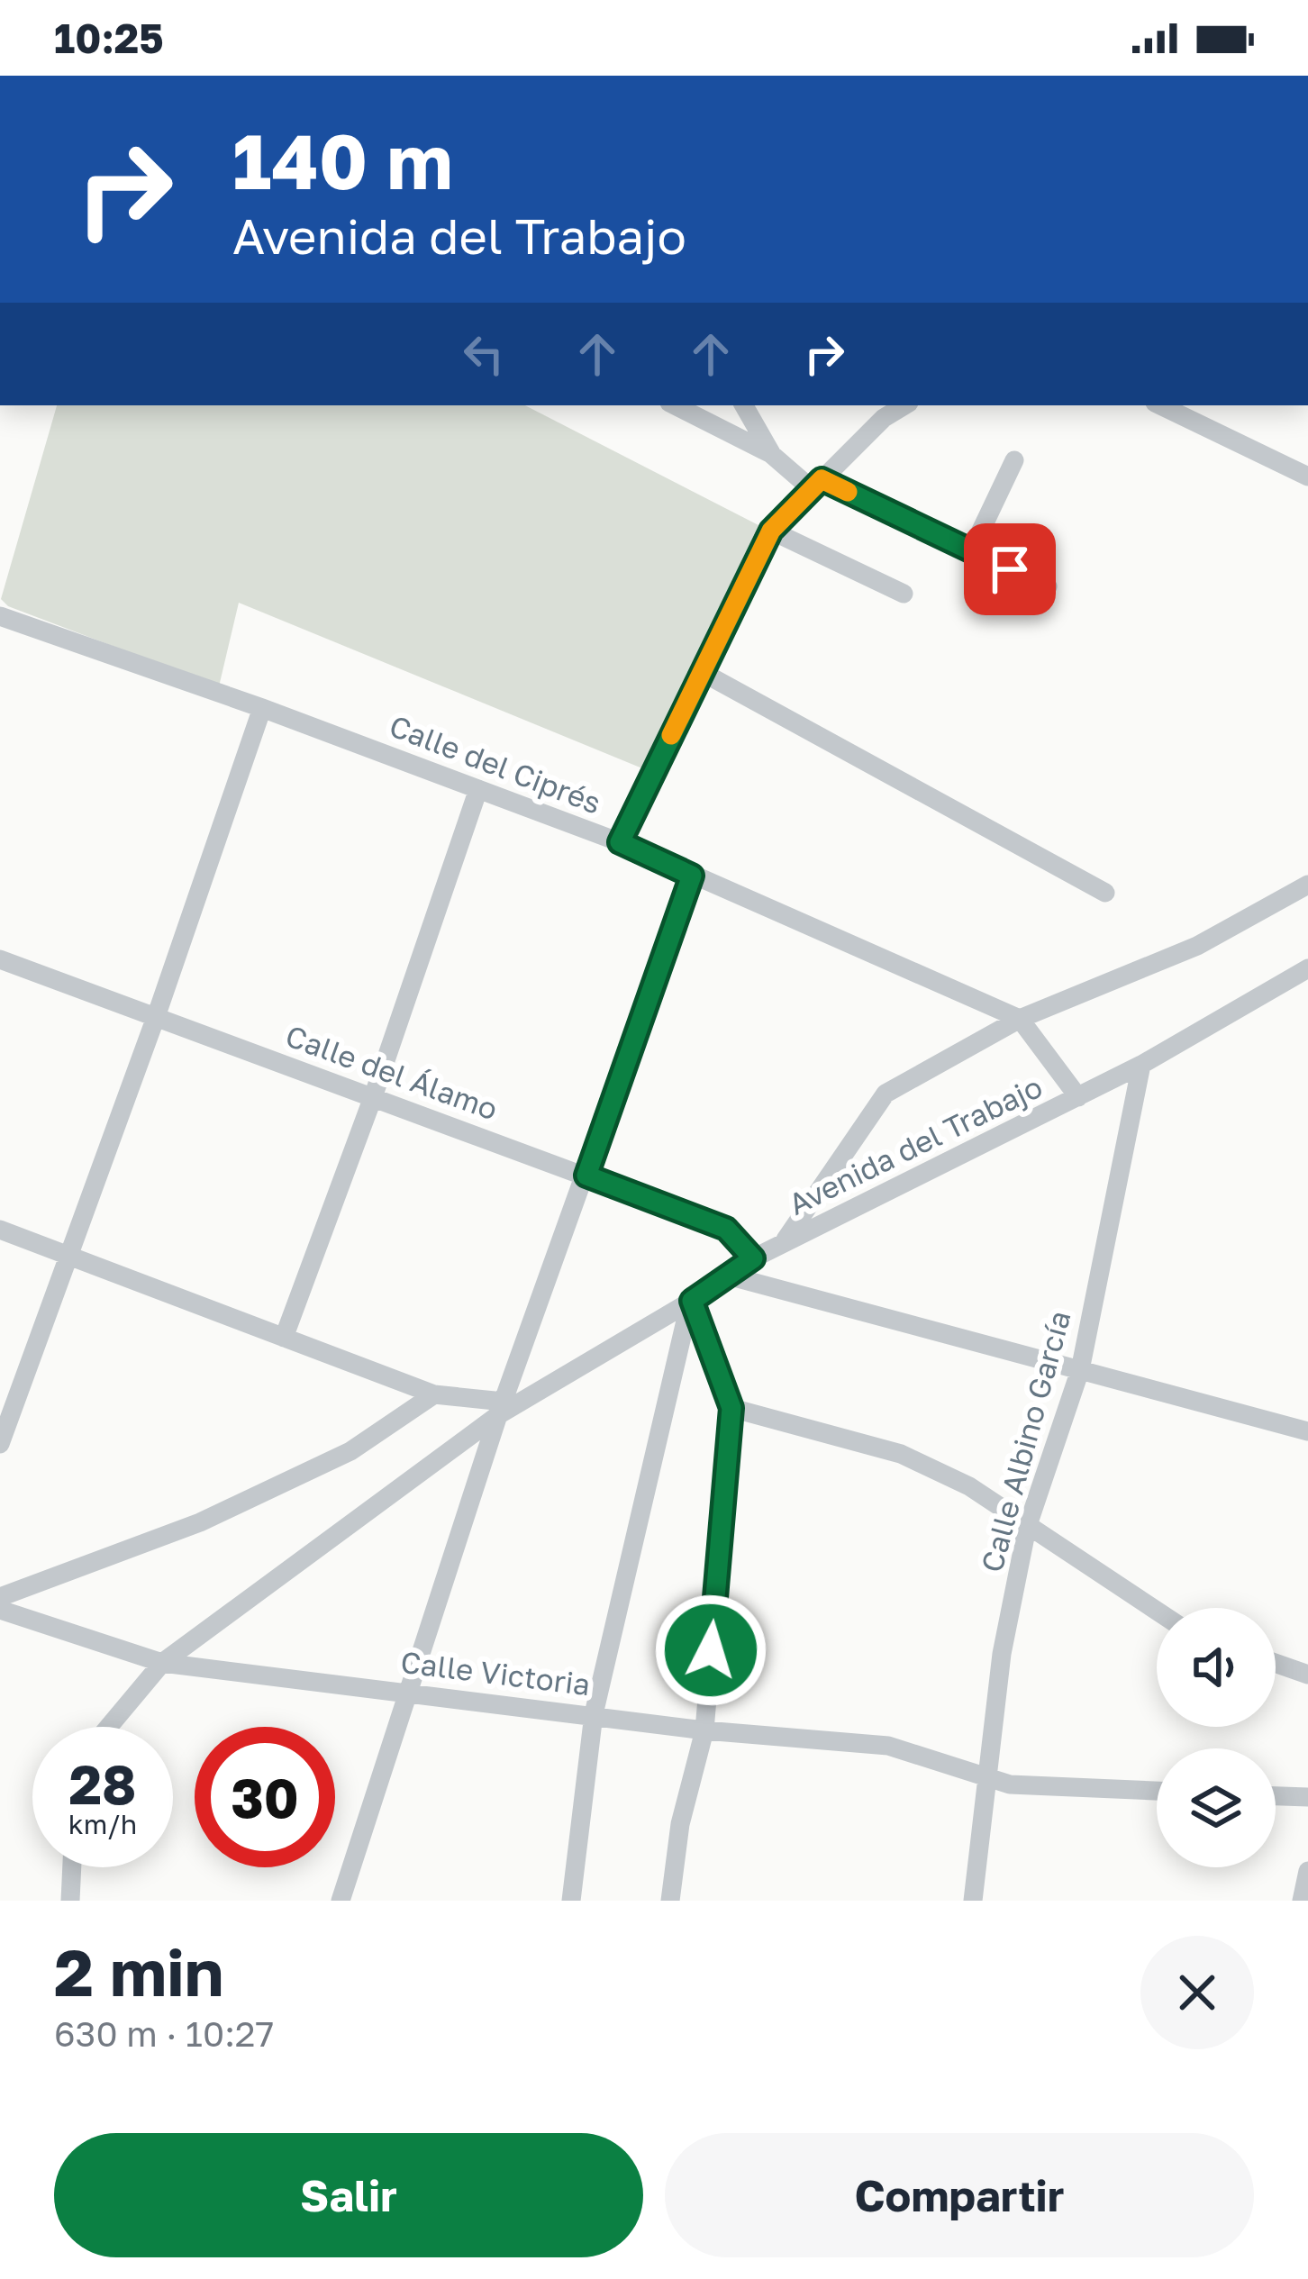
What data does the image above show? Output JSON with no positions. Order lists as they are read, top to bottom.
{
  "streets": {
    "street": [
      "Calle del Ciprés",
      "Calle del Álamo",
      "Avenida del Trabajo",
      "Calle Albino García",
      "Calle Victoria"
    ]
  },
  "crossings": [
    ["Calle del Álamo", "Avenida del Trabajo"],
    ["Avenida del Trabajo", "Calle Albino García"],
    ["Avenida del Trabajo", "Calle Victoria"],
    ["Calle Albino García", "Calle Victoria"]
  ],
  "page": {
    "status": "10:25",
    "turn": ["140 m", "Avenida del Trabajo"],
    "speed": "28 km/h",
    "limit": "30",
    "heading": ["2 min", "630 m · 10:27"],
    "buttons": ["Salir", "Compartir"]
  }
}
